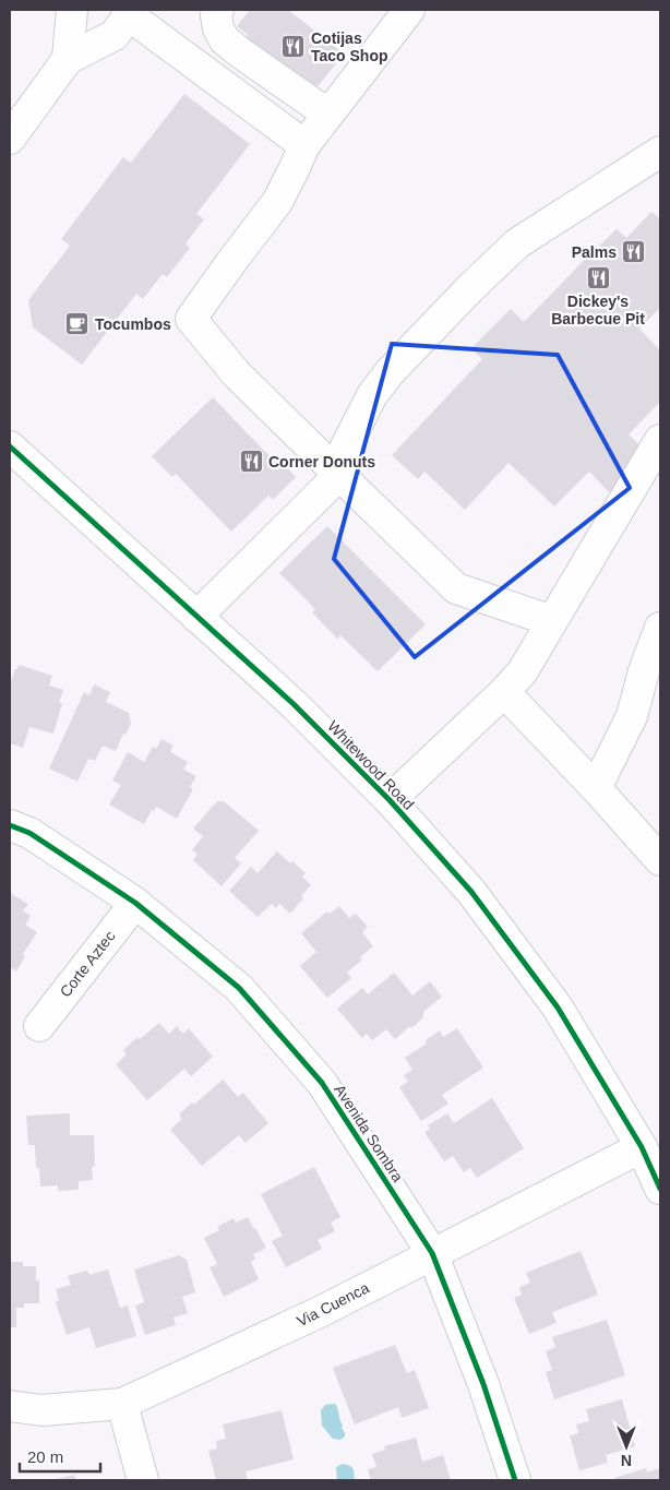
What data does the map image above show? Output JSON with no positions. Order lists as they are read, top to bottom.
{
  "streets": {
    "street": [
      "Whitewood Road",
      "Corte Aztec",
      "Avenida Sombra",
      "Via Cuenca"
    ]
  },
  "crossings": [
    ["Whitewood Road", "Via Cuenca"],
    ["Corte Aztec", "Avenida Sombra"],
    ["Avenida Sombra", "Via Cuenca"]
  ],
  "places": {
    "restaurant": [
      "Cotijas Taco Shop",
      "Palms",
      "Dickey's Barbecue Pit",
      "Corner Donuts"
    ],
    "cafe": ["Tocumbos"]
  },
  "scale_bar": "20 m",
  "north": "bottom"
}
